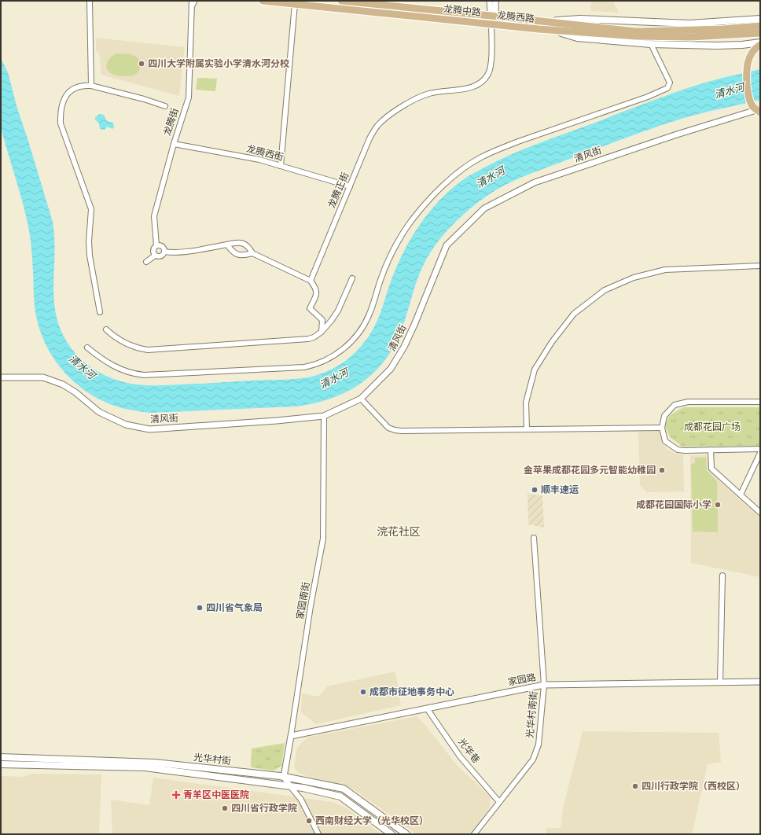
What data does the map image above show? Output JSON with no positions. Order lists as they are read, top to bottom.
{
  "streets": {
    "main road": ["龙腾中路", "龙腾西路", "光华村街"],
    "street": [
      "龙腾街",
      "龙腾西街",
      "清风街",
      "龙腾正街",
      "家园南街",
      "家园路",
      "光华村南街",
      "光华巷"
    ]
  },
  "crossings": [
    ["龙腾中路", "龙腾西路"],
    ["龙腾中路", "龙腾正街"],
    ["龙腾西路", "龙腾正街"],
    ["龙腾街", "龙腾西街"],
    ["龙腾西街", "龙腾正街"],
    ["清风街", "家园南街"],
    ["家园南街", "家园路"],
    ["家园南街", "光华村街"],
    ["家园路", "光华村南街"],
    ["家园路", "光华巷"],
    ["光华村南街", "光华巷"]
  ],
  "districts": ["浣花社区"],
  "water": ["清水河"],
  "parks": ["成都花园广场"],
  "places": {
    "other": [
      "四川大学附属实验小学清水河分校",
      "金苹果成都花园多元智能幼稚园",
      "顺丰速运",
      "成都花园国际小学",
      "四川省气象局",
      "成都市征地事务中心",
      "四川行政学院（西校区）",
      "四川省行政学院",
      "西南财经大学（光华校区）"
    ],
    "health": ["青羊区中医医院"]
  }
}
